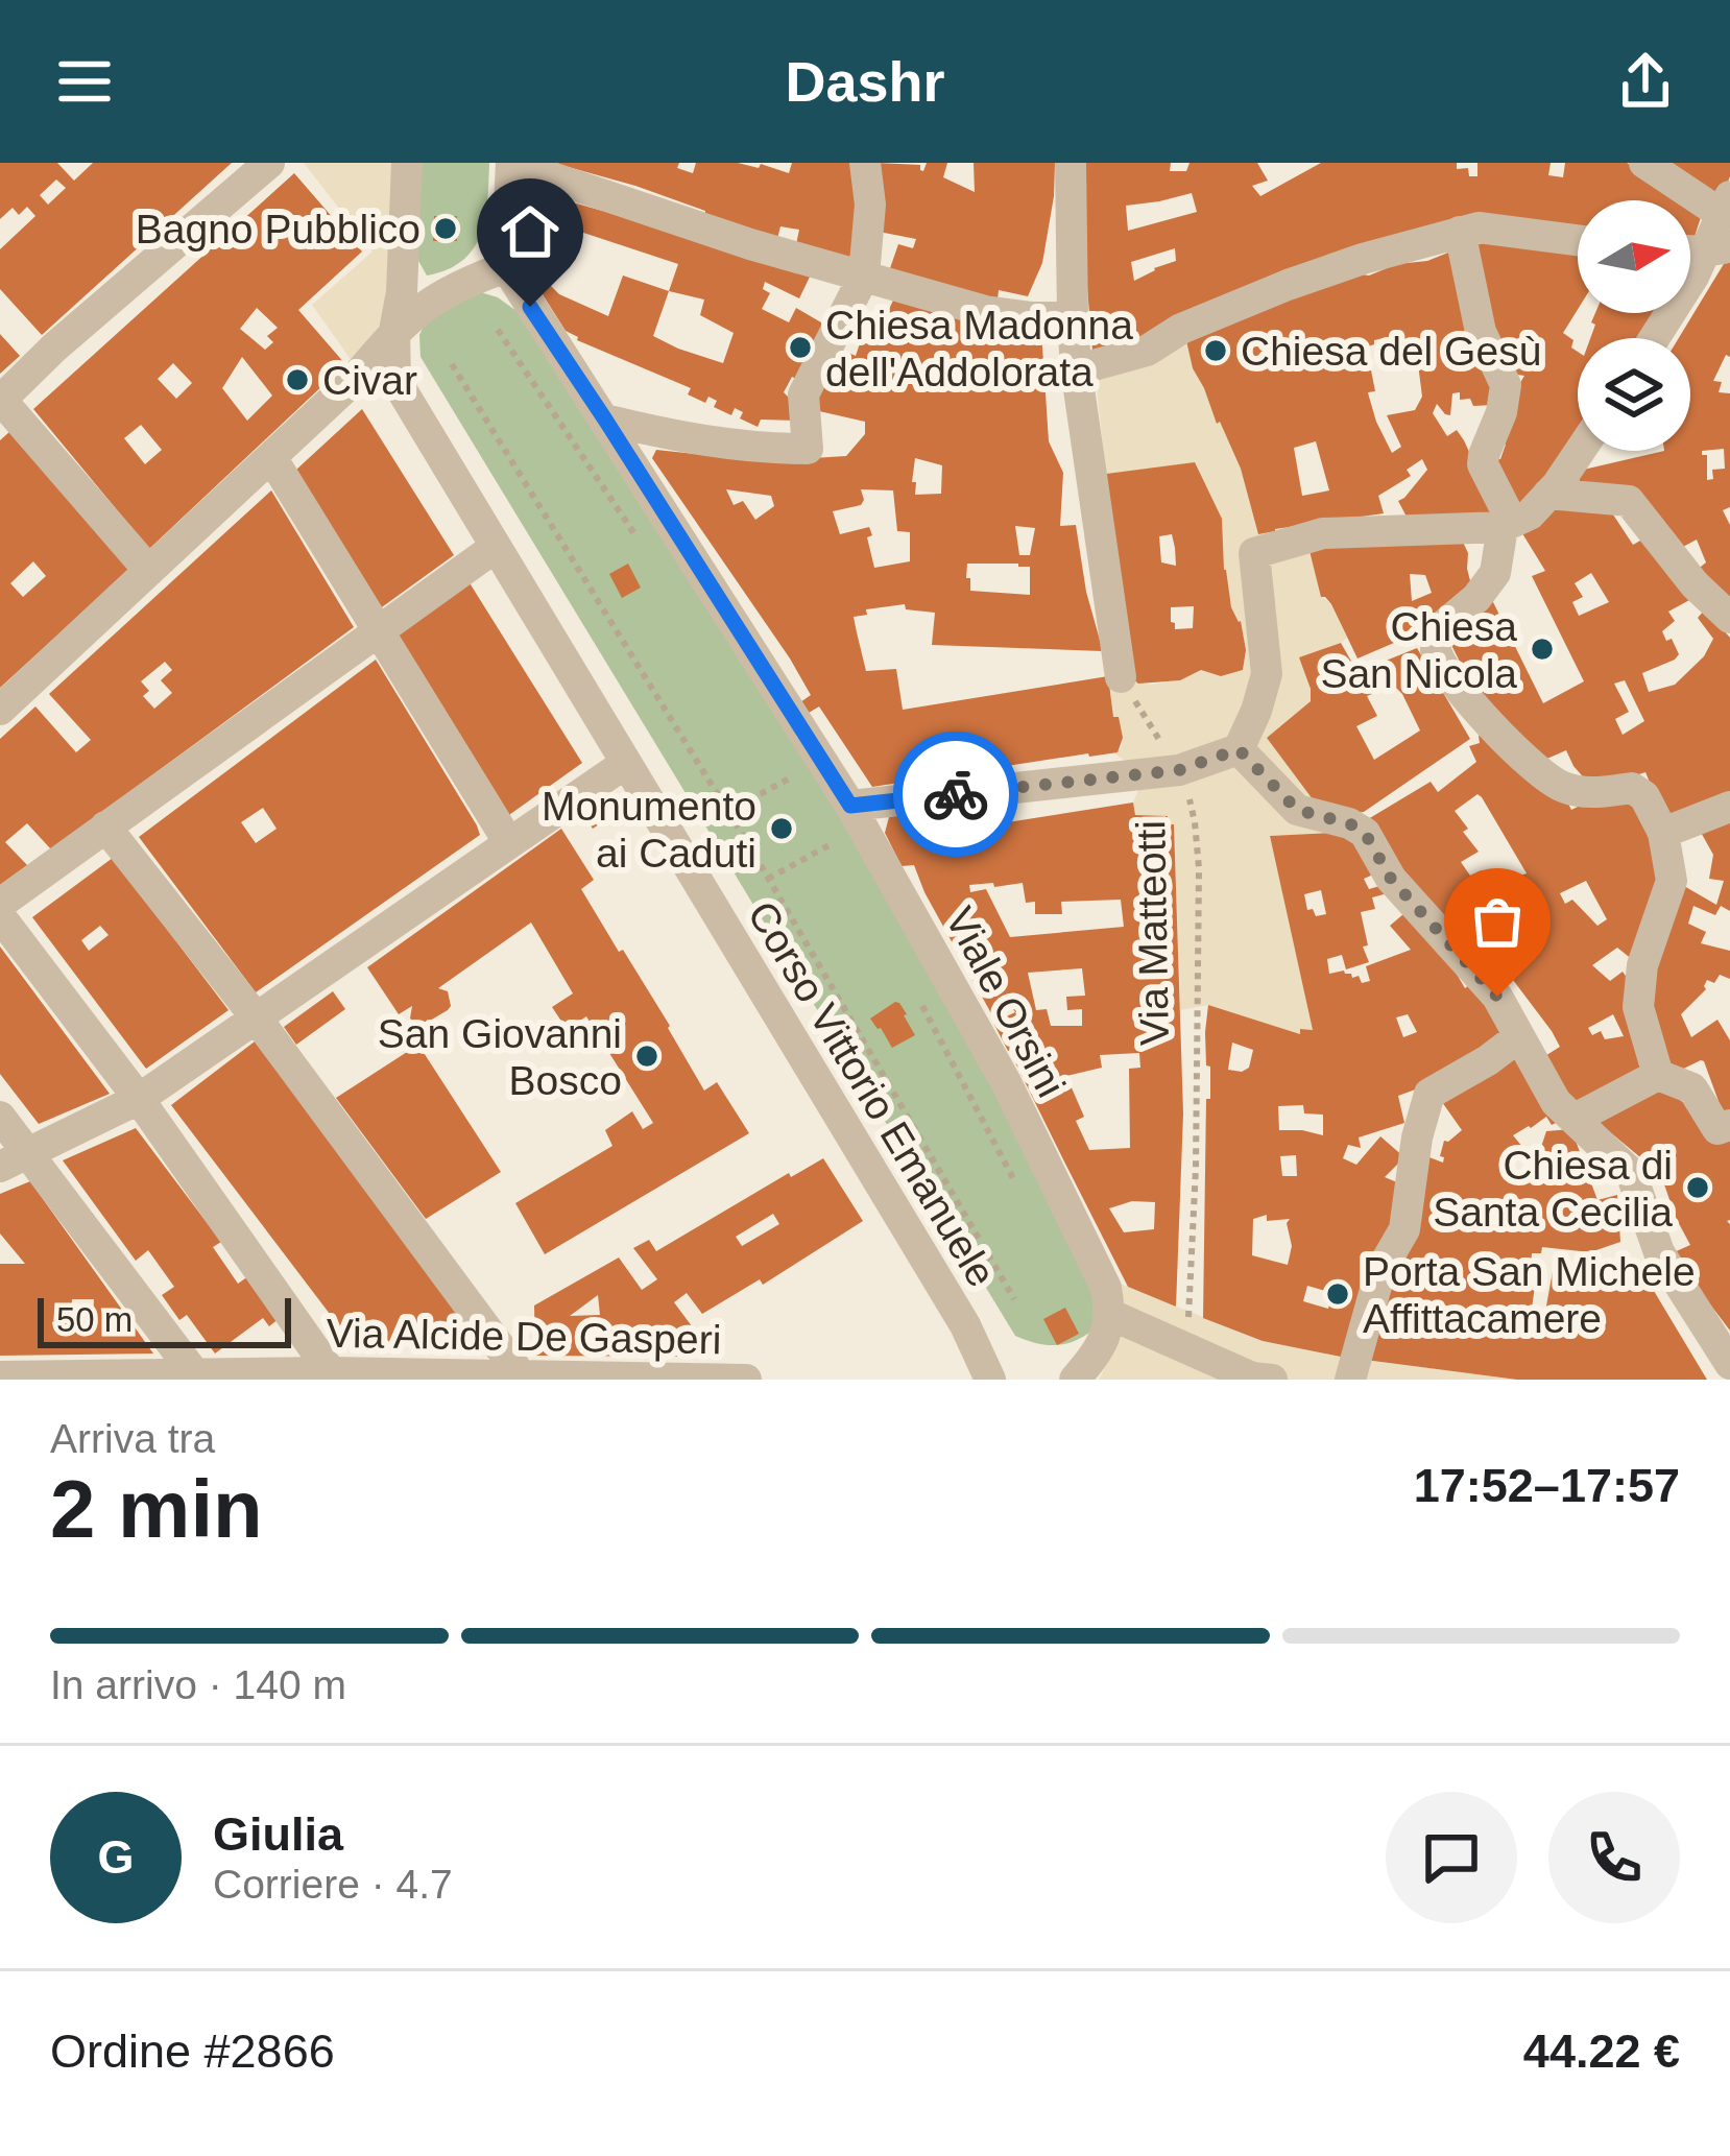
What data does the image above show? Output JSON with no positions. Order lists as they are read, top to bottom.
{
  "streets": {
    "street": ["Viale Orsini", "Corso Vittorio Emanuele", "Via Alcide De Gasperi"],
    "path": ["Via Matteotti"]
  },
  "places": [
    "Bagno Pubblico",
    "Chiesa Madonna dell'Addolorata",
    "Chiesa del Gesù",
    "Civar",
    "Chiesa San Nicola",
    "Monumento ai Caduti",
    "San Giovanni Bosco",
    "Chiesa di Santa Cecilia",
    "Porta San Michele Affittacamere"
  ],
  "scale_bar": "50 m",
  "north": "right",
  "page": {
    "header": "Dashr",
    "scale": "50 m",
    "heading": ["2 min", "Arriva tra", "17:52–17:57"],
    "panel": [
      "Giulia",
      "Corriere · 4.7",
      "Ordine #2866",
      "44.22 €"
    ],
    "bar": "In arrivo · 140 m",
    "round": "G"
  }
}
